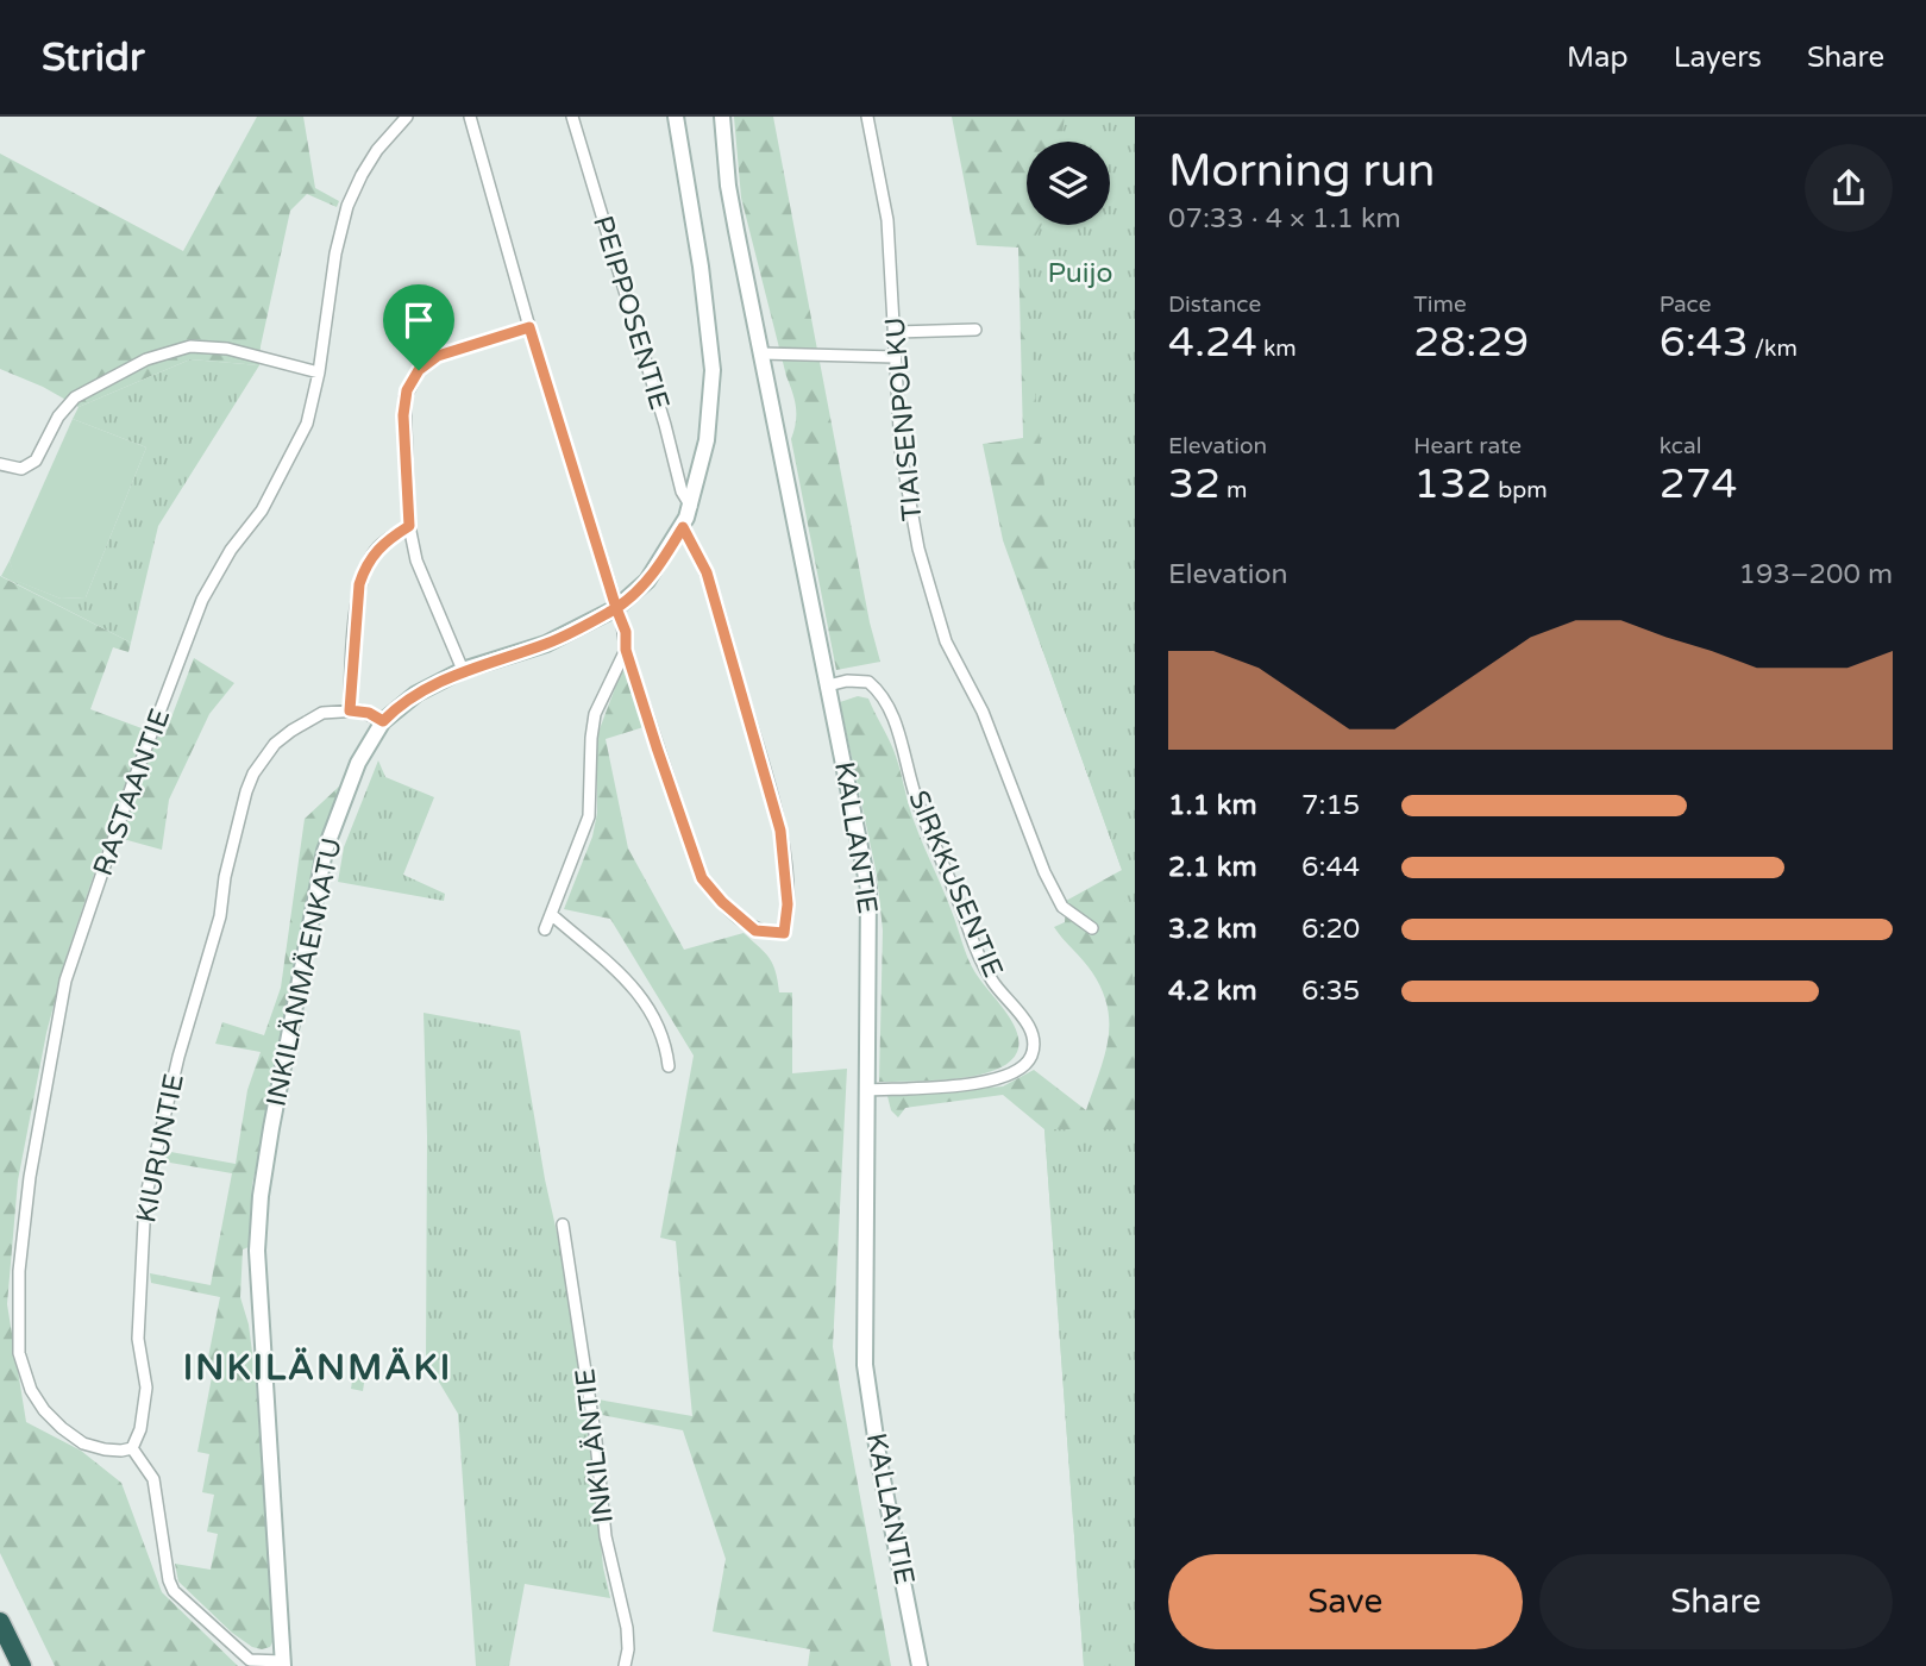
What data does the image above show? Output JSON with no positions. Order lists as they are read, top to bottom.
{
  "streets": {
    "street": [
      "PEIPPOSENTIE",
      "TIAISENPOLKU",
      "RASTAANTIE",
      "KALLANTIE",
      "SIRKKUSENTIE",
      "INKILÄNMÄENKATU",
      "KIURUNTIE",
      "INKILÄNTIE"
    ]
  },
  "crossings": [
    ["PEIPPOSENTIE", "INKILÄNMÄENKATU"],
    ["RASTAANTIE", "KIURUNTIE"],
    ["KALLANTIE", "SIRKKUSENTIE"]
  ],
  "districts": ["INKILÄNMÄKI"],
  "parks": ["Puijo"],
  "page": {
    "header": "Stridr",
    "nav": ["Map", "Layers", "Share"],
    "heading": ["Morning run", "07:33 · 4 × 1.1 km"],
    "stats": [
      ["Distance", "4.24 km"],
      ["Time", "28:29"],
      ["Pace", "6:43 /km"],
      ["Elevation", "32 m"],
      ["Heart rate", "132 bpm"],
      ["kcal", "274"]
    ],
    "chart": ["Elevation", "193–200 m"],
    "list": [
      {
        "name": "1.1 km",
        "note": "7:15"
      },
      {
        "name": "2.1 km",
        "note": "6:44"
      },
      {
        "name": "3.2 km",
        "note": "6:20"
      },
      {
        "name": "4.2 km",
        "note": "6:35"
      }
    ],
    "buttons": ["Save", "Share"]
  }
}
